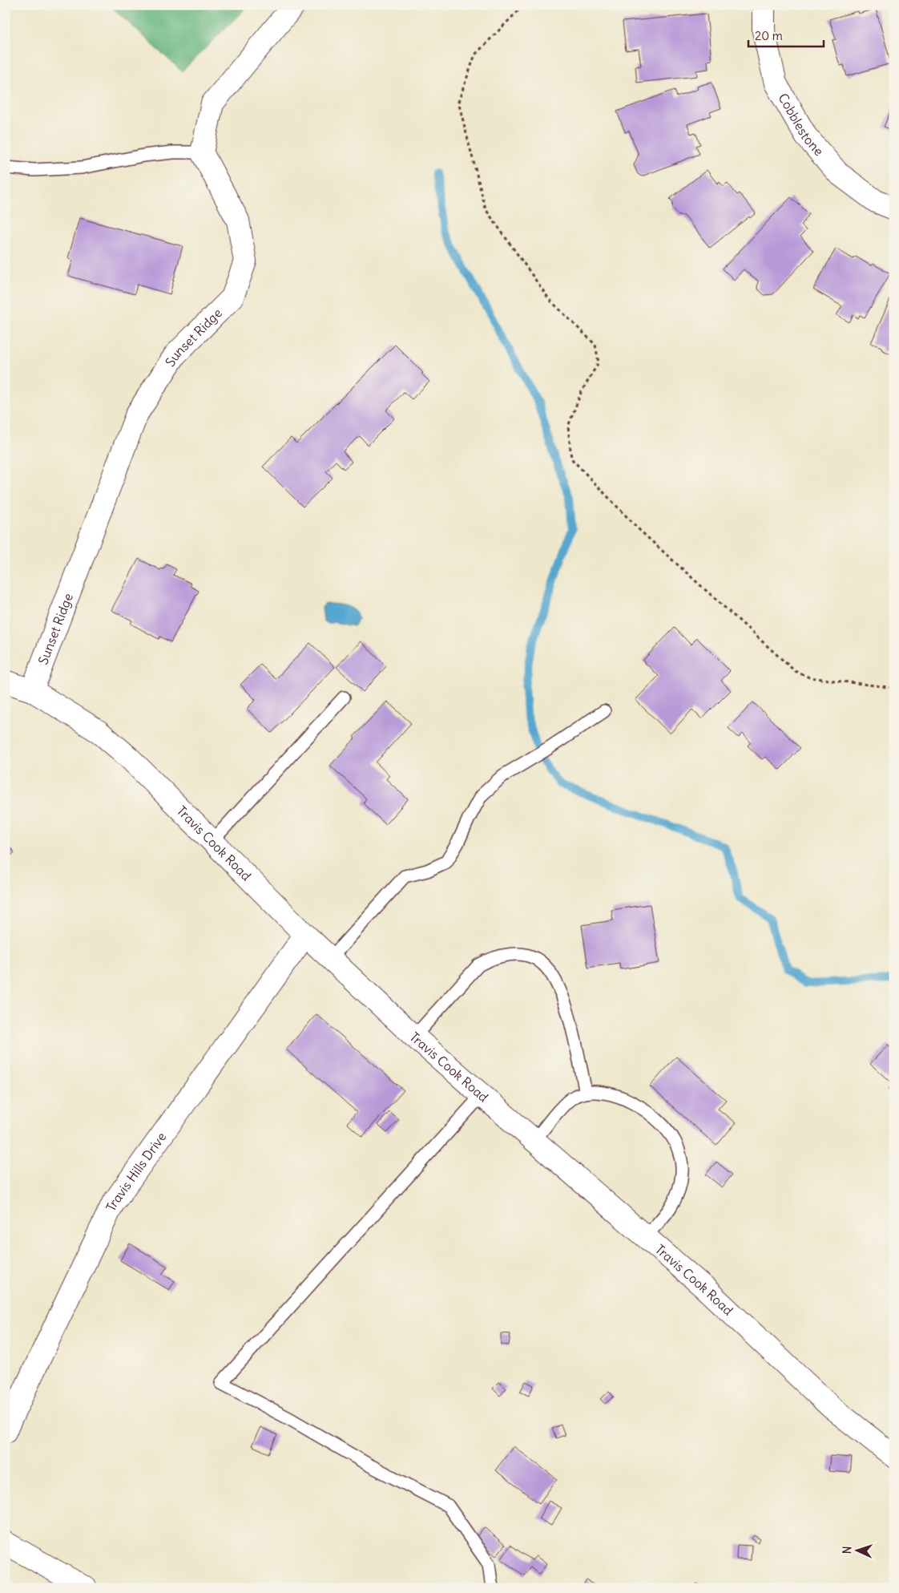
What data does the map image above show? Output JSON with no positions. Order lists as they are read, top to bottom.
{
  "streets": {
    "street": [
      "Cobblestone",
      "Sunset Ridge",
      "Travis Cook Road",
      "Travis Hills Drive"
    ]
  },
  "crossings": [
    ["Sunset Ridge", "Travis Cook Road"],
    ["Travis Cook Road", "Travis Hills Drive"]
  ],
  "scale_bar": "20 m",
  "north": "left"
}
